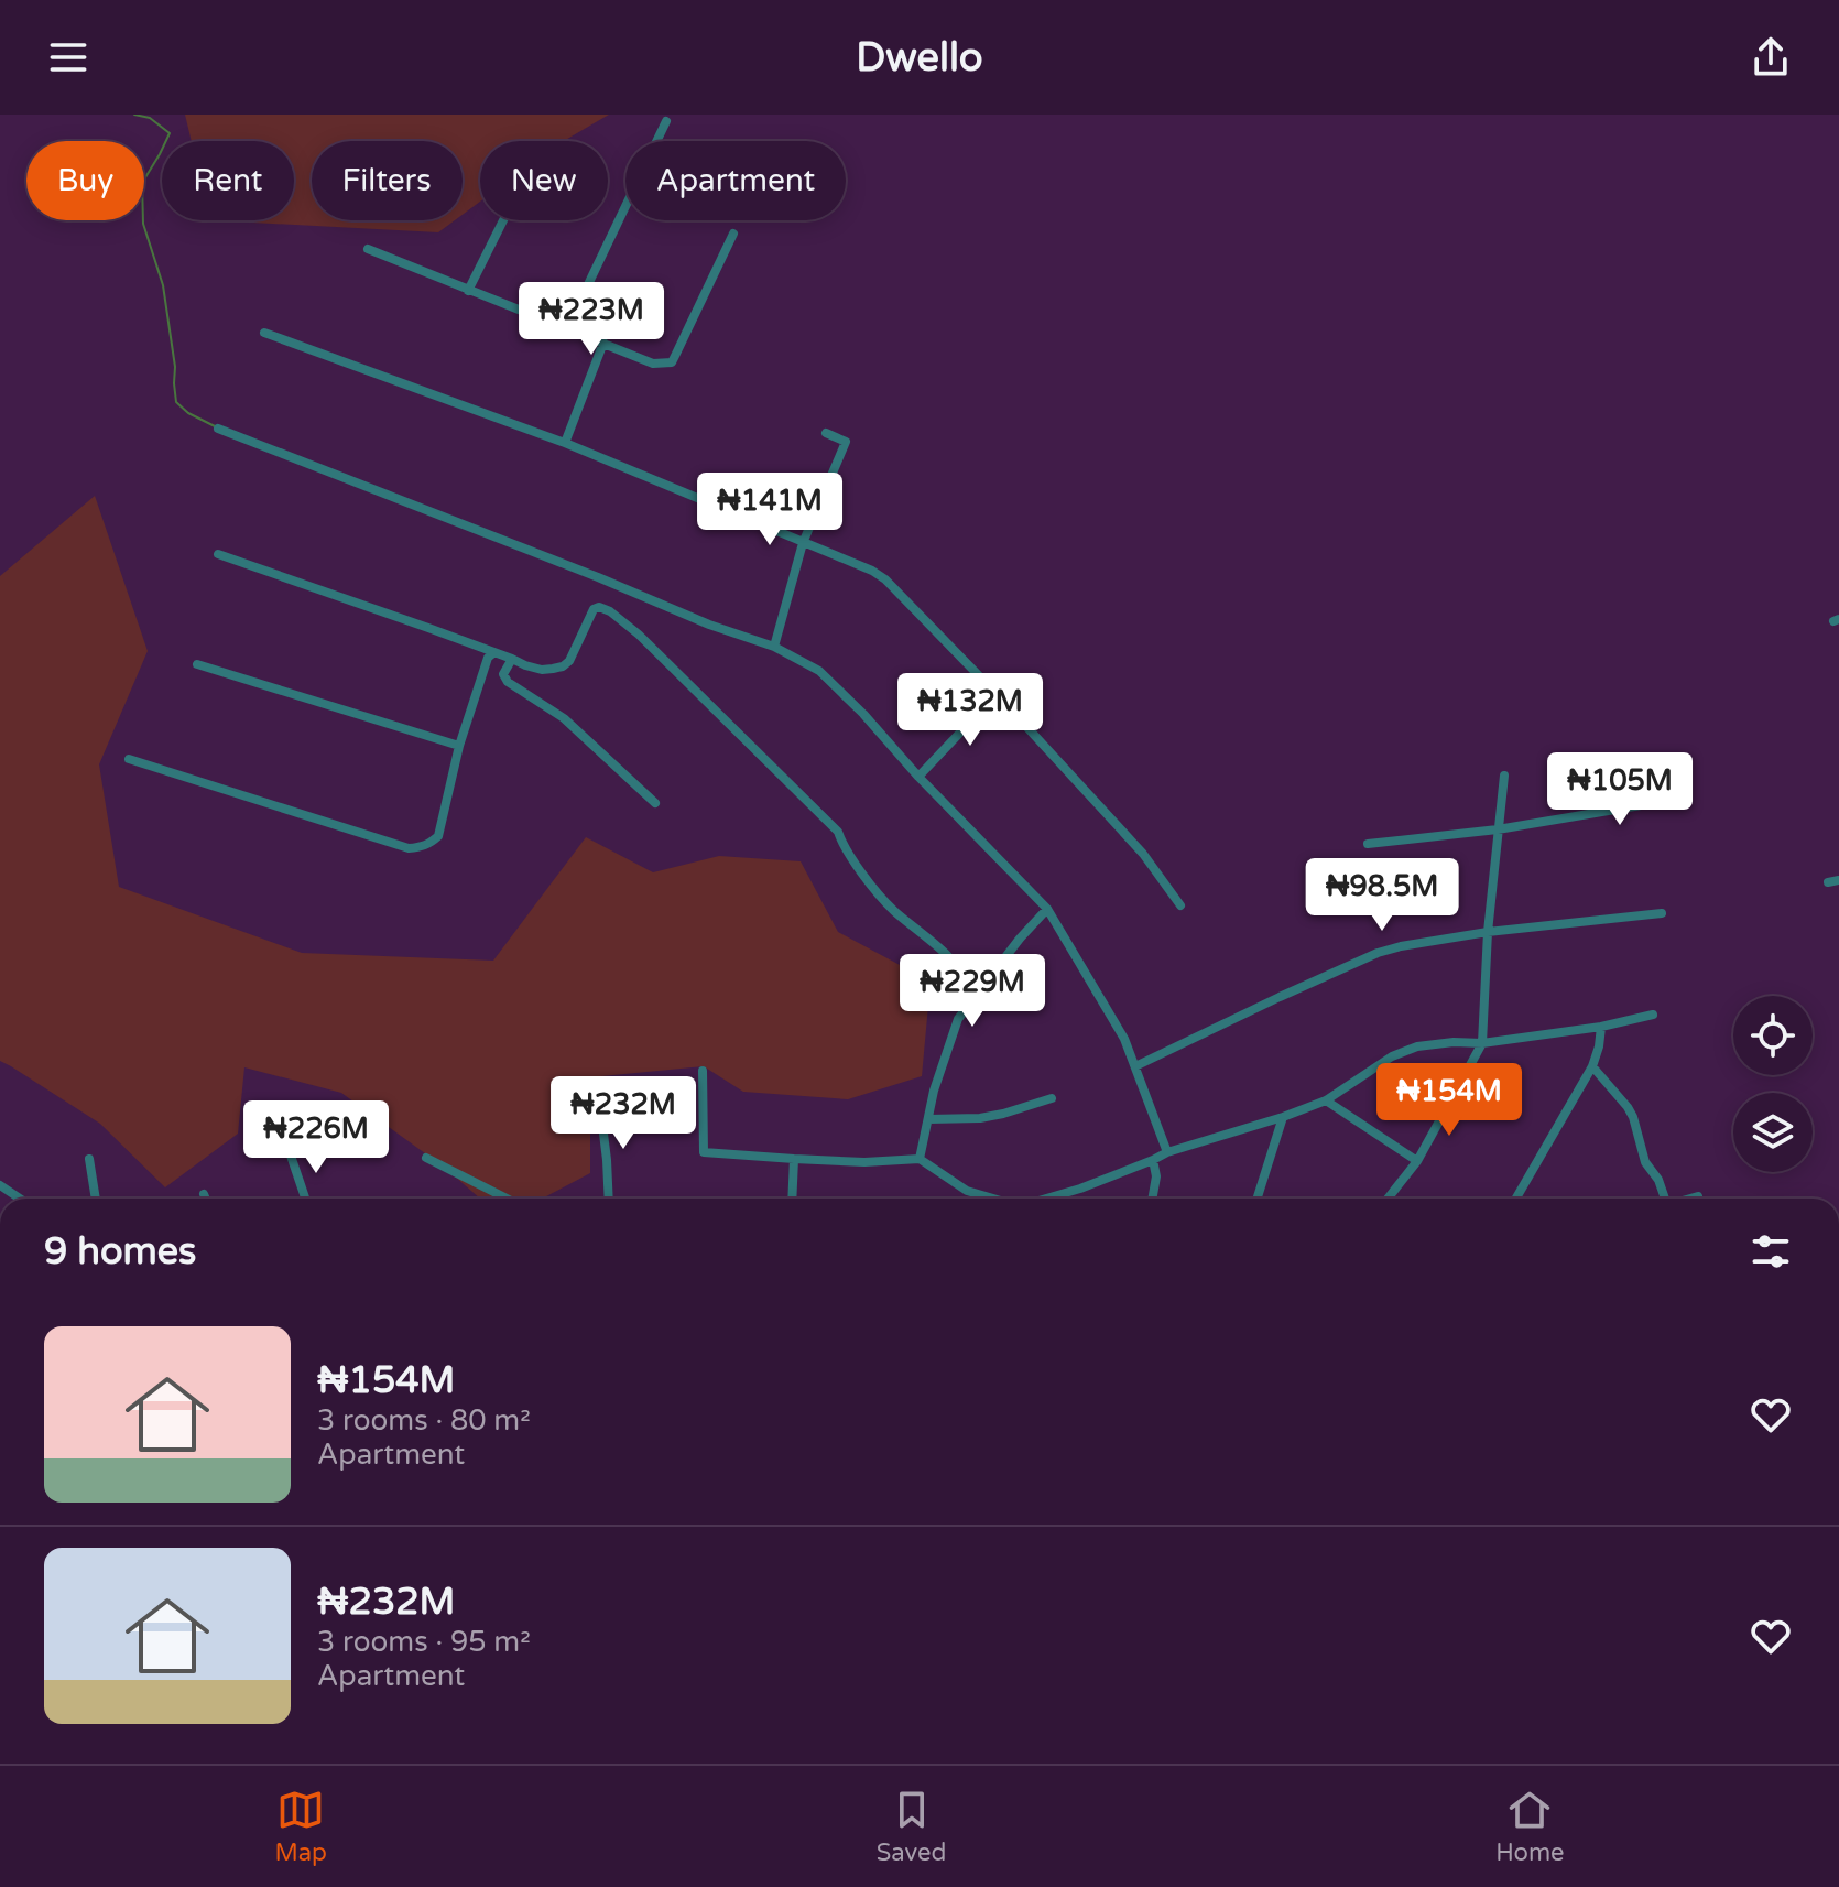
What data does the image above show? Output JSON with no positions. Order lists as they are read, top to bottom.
{
  "page": {
    "header": "Dwello",
    "chip": [
      "Buy",
      "Rent",
      "Filters",
      "New",
      "Apartment"
    ],
    "price": [
      "₦223M",
      "₦141M",
      "₦132M",
      "₦105M",
      "₦98.5M",
      "₦229M",
      "₦154M",
      "₦232M",
      "₦226M"
    ],
    "heading": "9 homes",
    "list": [
      {
        "name": "₦154M",
        "note": "3 rooms · 80 m² · Apartment"
      },
      {
        "name": "₦232M",
        "note": "3 rooms · 95 m² · Apartment"
      }
    ],
    "tabs": ["Map", "Saved", "Home"]
  }
}
